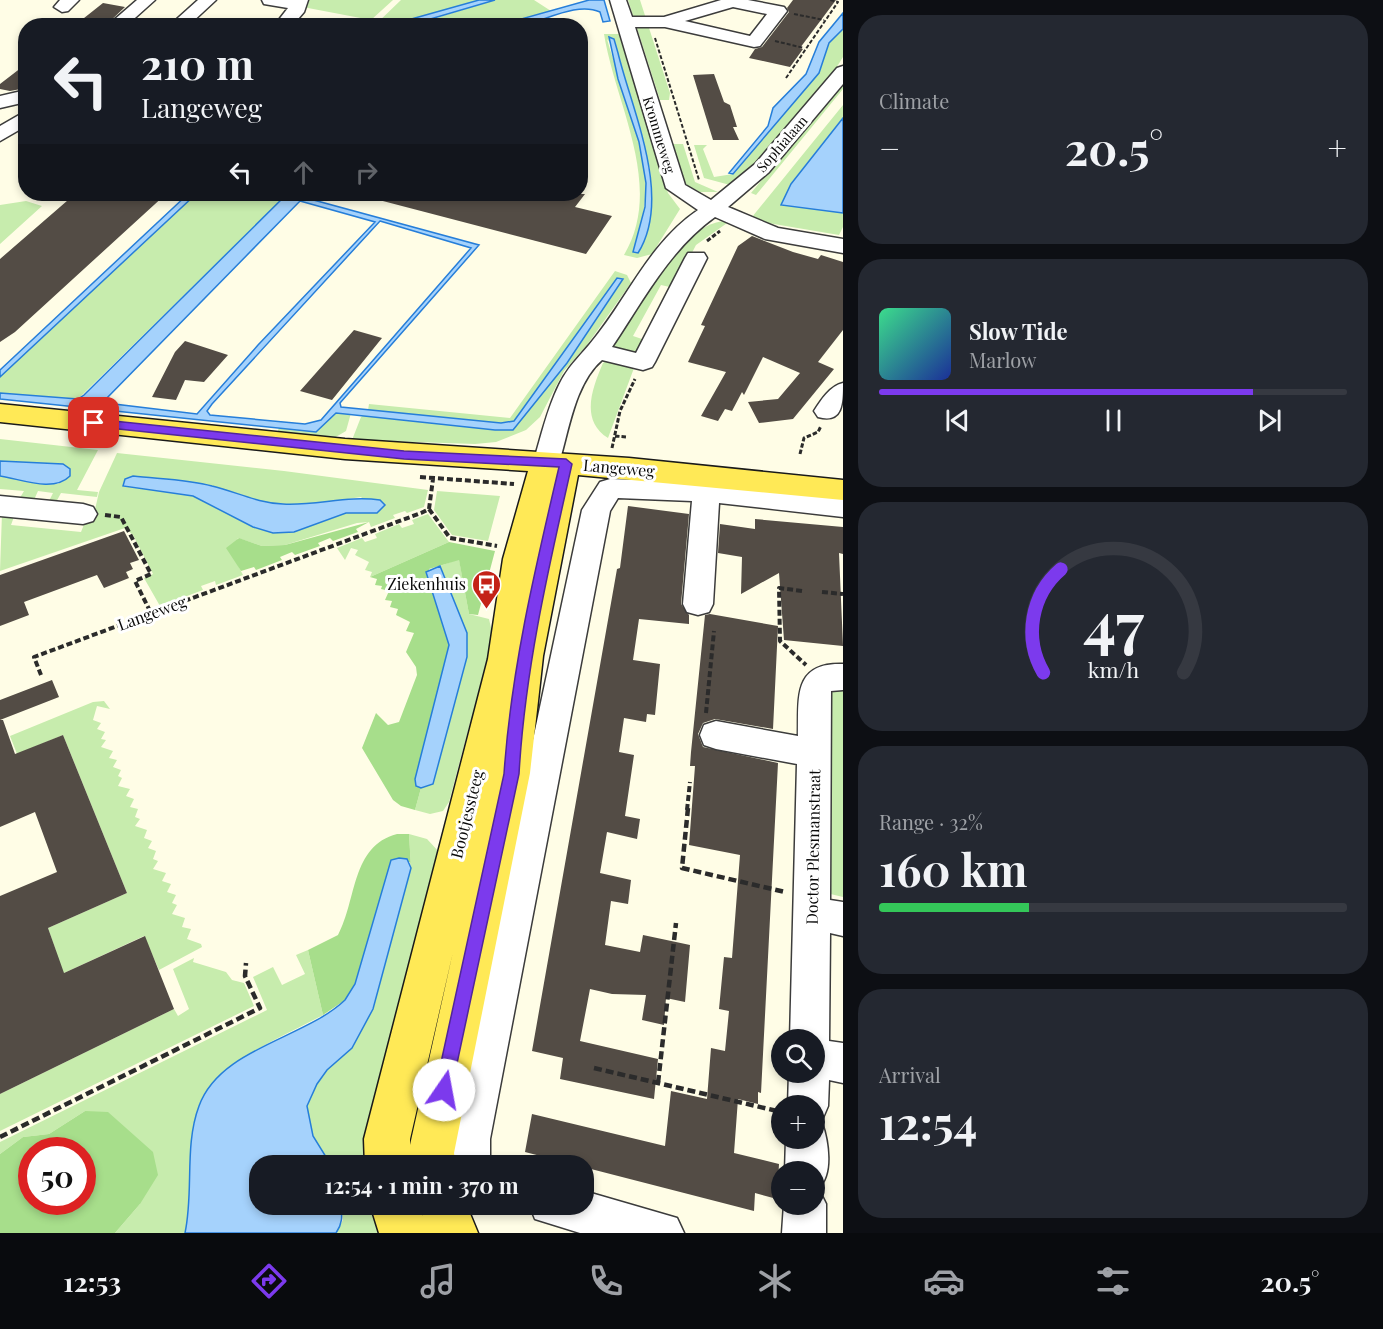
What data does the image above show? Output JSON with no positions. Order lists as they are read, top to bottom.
{
  "streets": {
    "main road": ["Langeweg", "Bootjessteeg"],
    "street": ["Krommeweg", "Sophialaan", "Doctor Plesmanstraat"]
  },
  "crossings": [
    ["Krommeweg", "Sophialaan"],
    ["Langeweg", "Bootjessteeg"]
  ],
  "places": {
    "bus stop": ["Ziekenhuis"]
  },
  "page": {
    "tile": [
      "Climate",
      ["Range · 32%", "160 km"],
      ["Arrival", "12:54"]
    ],
    "turn": ["210 m", "Langeweg"],
    "heat": ["−", "20.5°", "+"],
    "song": ["Slow Tide", "Marlow"],
    "map_buttons": ["+", "−"],
    "limit": "50",
    "trip": "12:54 · 1 min · 370 m",
    "tabs": ["12:53", "20.5°"],
    "gauge": ["47", "km/h"]
  }
}
